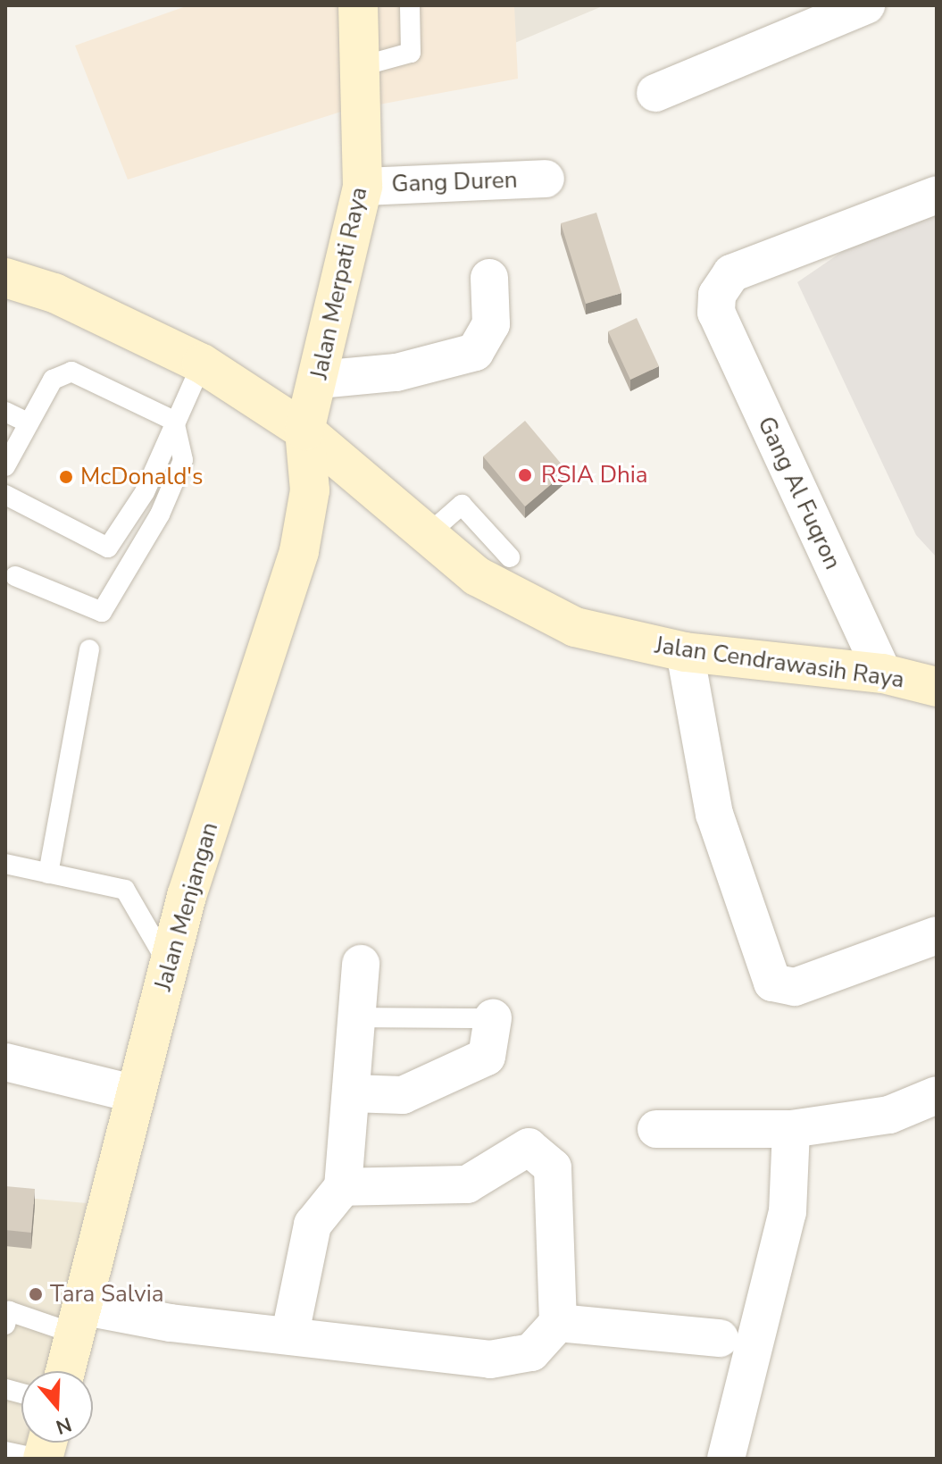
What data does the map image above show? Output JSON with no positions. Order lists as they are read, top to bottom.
{
  "streets": {
    "main road": ["Jalan Merpati Raya", "Jalan Cendrawasih Raya", "Jalan Menjangan"],
    "street": ["Gang Duren", "Gang Al Fuqron"]
  },
  "crossings": [
    ["Gang Duren", "Jalan Merpati Raya"],
    ["Jalan Merpati Raya", "Jalan Cendrawasih Raya"],
    ["Jalan Merpati Raya", "Jalan Menjangan"],
    ["Gang Al Fuqron", "Jalan Cendrawasih Raya"],
    ["Jalan Cendrawasih Raya", "Jalan Menjangan"]
  ],
  "places": ["RSIA Dhia", "McDonald's", "Tara Salvia"],
  "north": "bottom"
}
